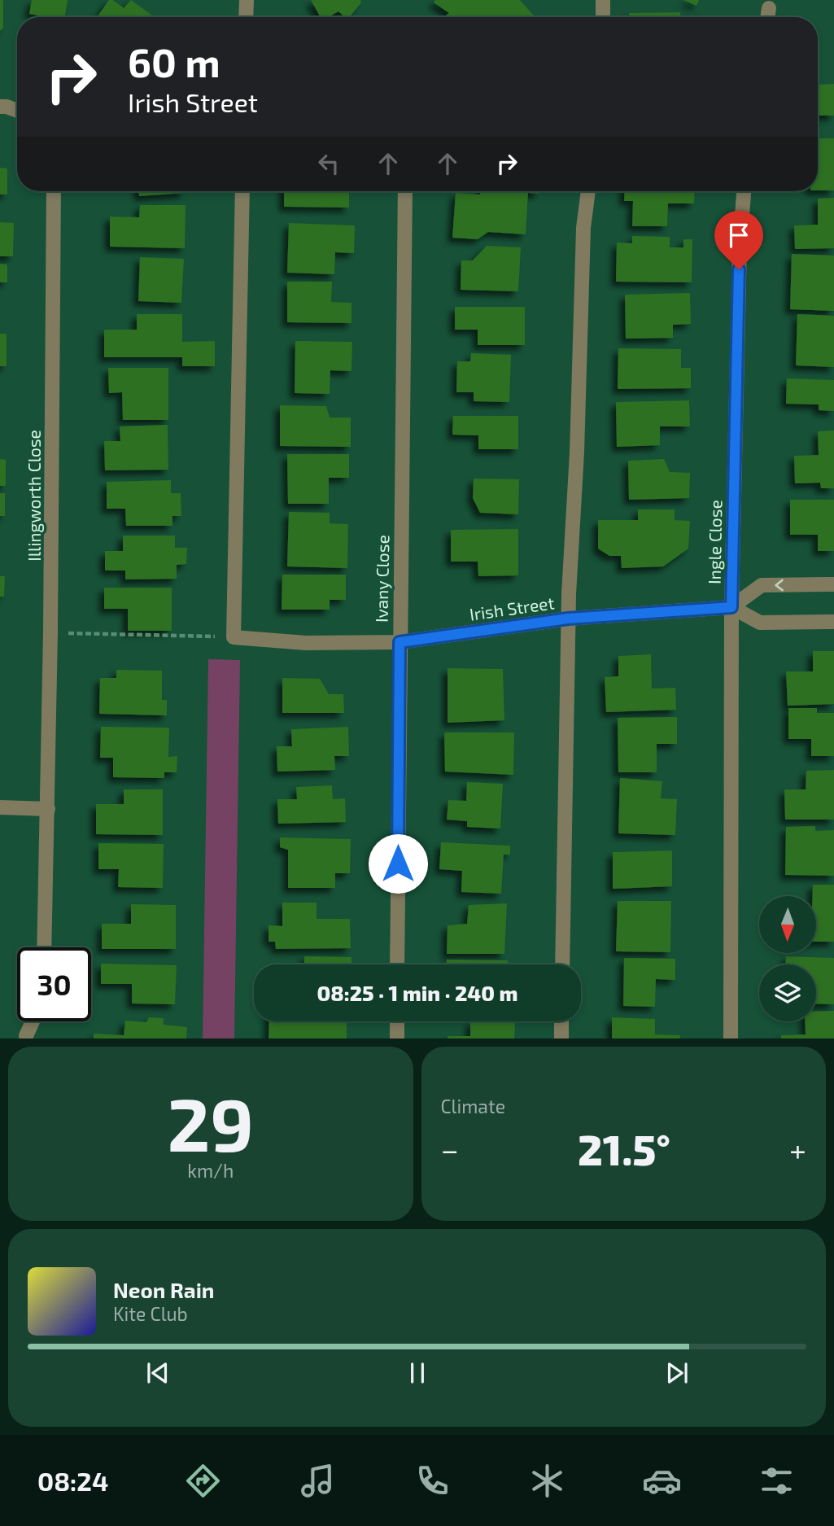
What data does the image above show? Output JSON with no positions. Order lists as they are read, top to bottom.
{
  "streets": {
    "street": [
      "Illingworth Close",
      "Ingle Close",
      "Ivany Close",
      "Irish Street"
    ]
  },
  "crossings": [
    ["Ingle Close", "Irish Street"],
    ["Ivany Close", "Irish Street"]
  ],
  "north": "bottom",
  "page": {
    "turn": ["60 m", "Irish Street"],
    "limit": "30",
    "trip": "08:25 · 1 min · 240 m",
    "tile": [
      ["29", "km/h"],
      "Climate"
    ],
    "heat": ["−", "21.5°", "+"],
    "song": ["Neon Rain", "Kite Club"],
    "tabs": "08:24"
  }
}
